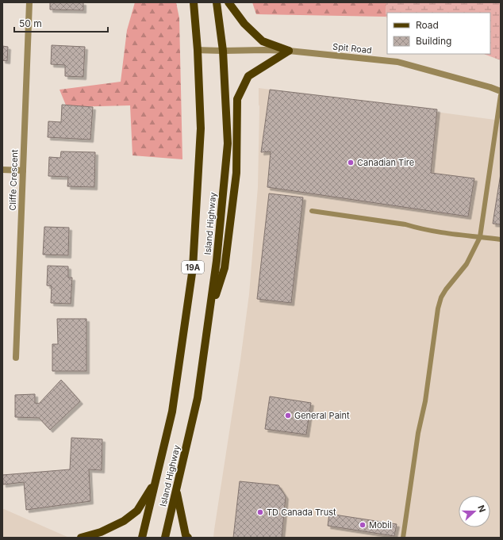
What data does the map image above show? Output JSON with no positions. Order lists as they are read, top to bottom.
{
  "streets": {
    "main road": ["Island Highway", "19A"],
    "street": ["Spit Road", "Cliffe Crescent"]
  },
  "crossings": [
    ["Spit Road", "Island Highway"]
  ],
  "places": [
    "Canadian Tire",
    "General Paint",
    "TD Canada Trust",
    "Mobil"
  ],
  "legend": ["Road", "Building"],
  "scale_bar": "50 m",
  "north": "right"
}
